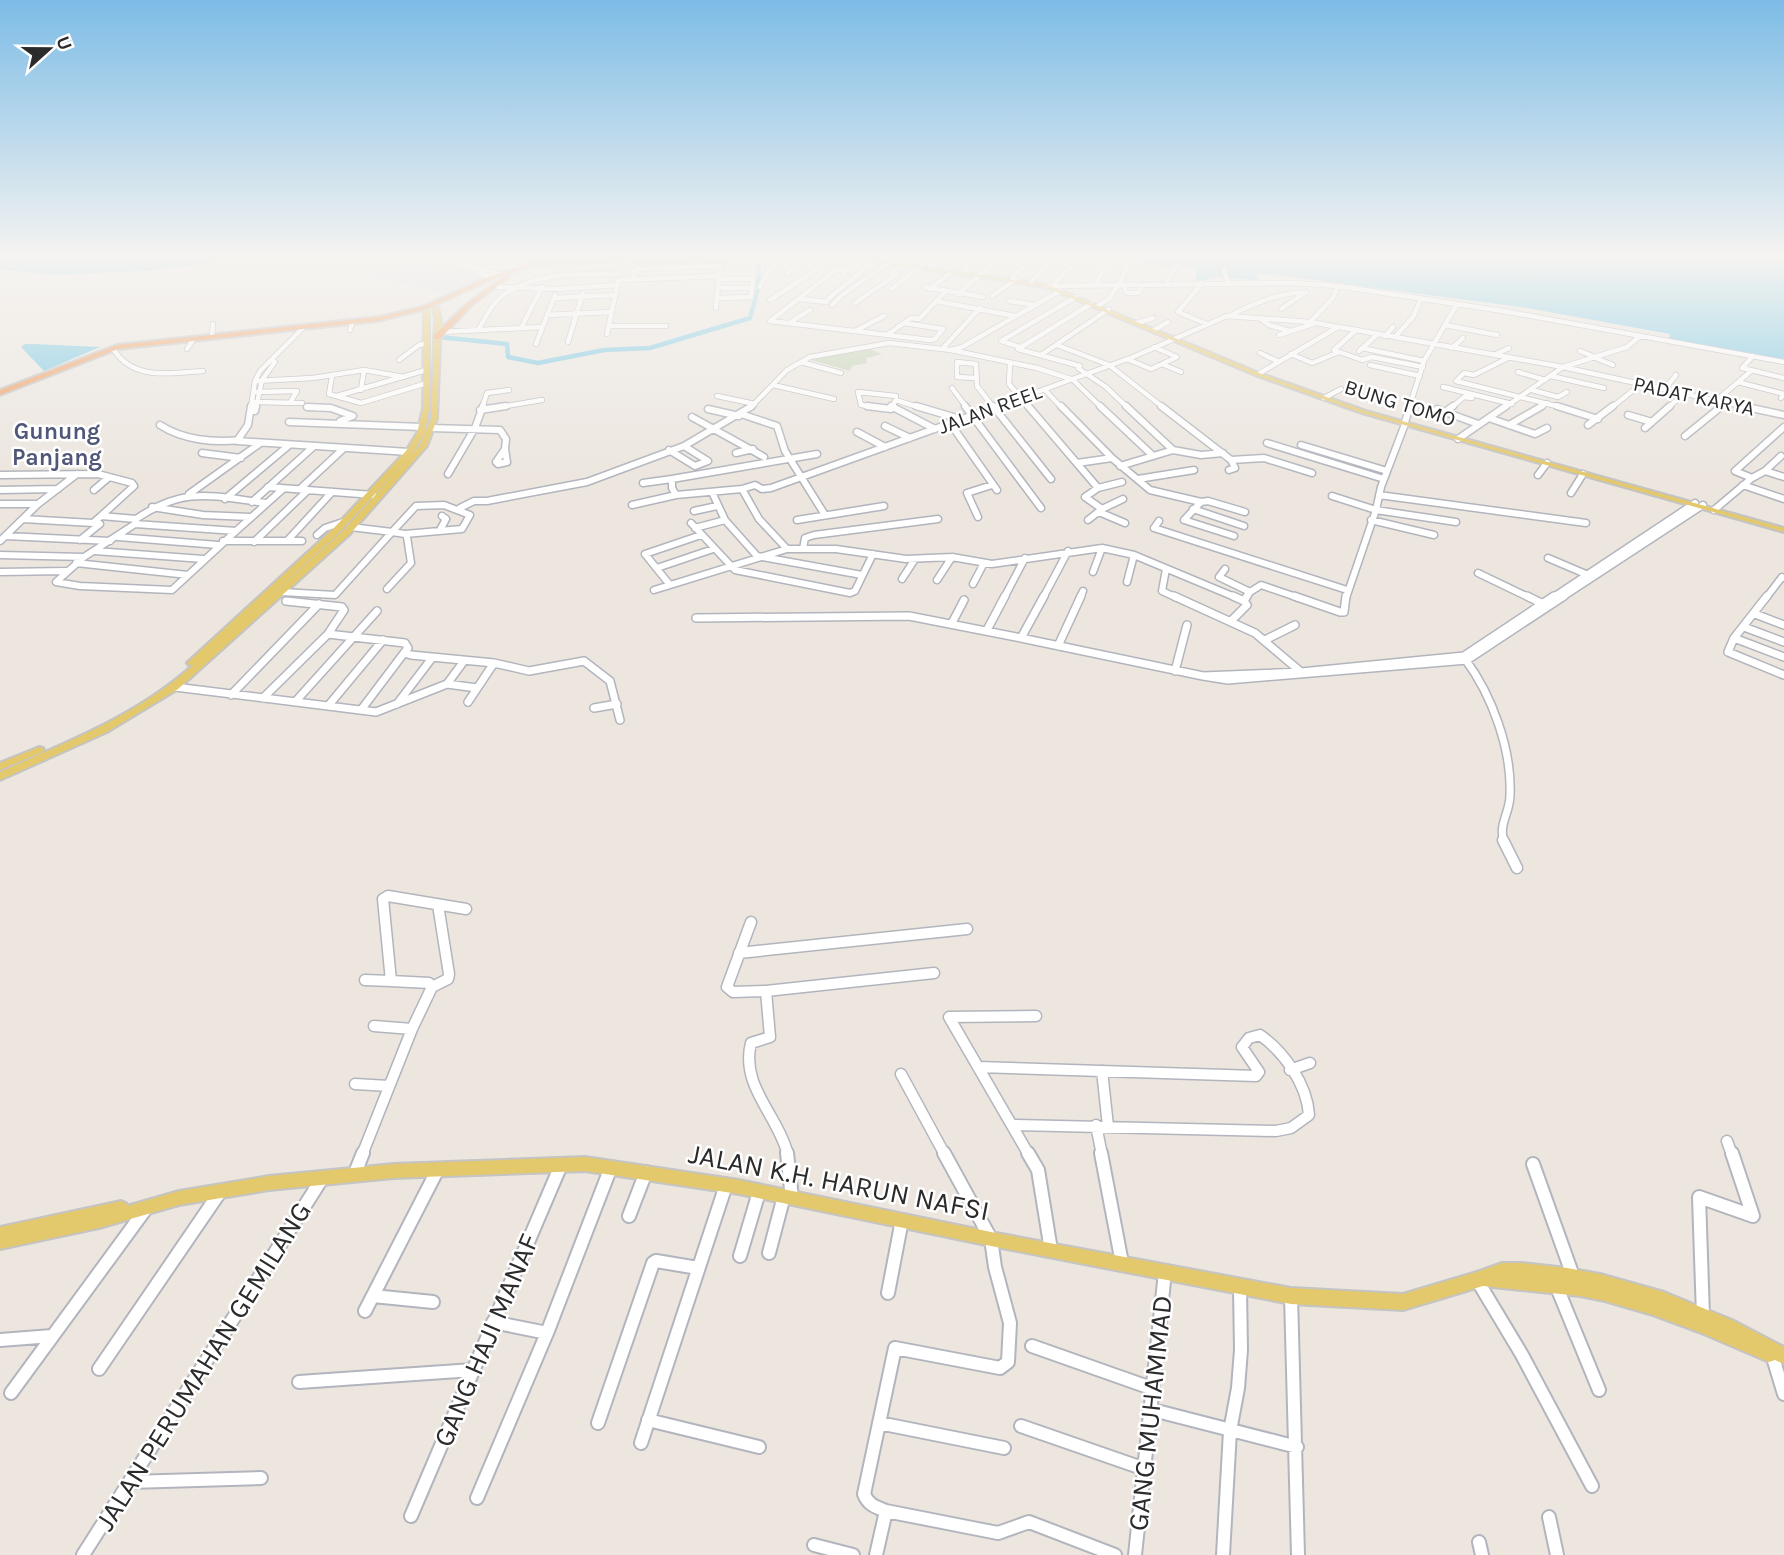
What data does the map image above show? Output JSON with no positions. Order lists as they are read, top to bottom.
{
  "streets": {
    "main road": ["BUNG TOMO", "JALAN K.H. HARUN NAFSI"],
    "street": [
      "PADAT KARYA",
      "JALAN REEL",
      "GANG HAJI MANAF",
      "JALAN PERUMAHAN GEMILANG",
      "GANG MUHAMMAD"
    ]
  },
  "crossings": [
    ["BUNG TOMO", "JALAN REEL"],
    ["JALAN K.H. HARUN NAFSI", "GANG HAJI MANAF"],
    ["JALAN K.H. HARUN NAFSI", "JALAN PERUMAHAN GEMILANG"],
    ["JALAN K.H. HARUN NAFSI", "GANG MUHAMMAD"]
  ],
  "districts": ["Gunung Panjang"],
  "north": "right"
}
